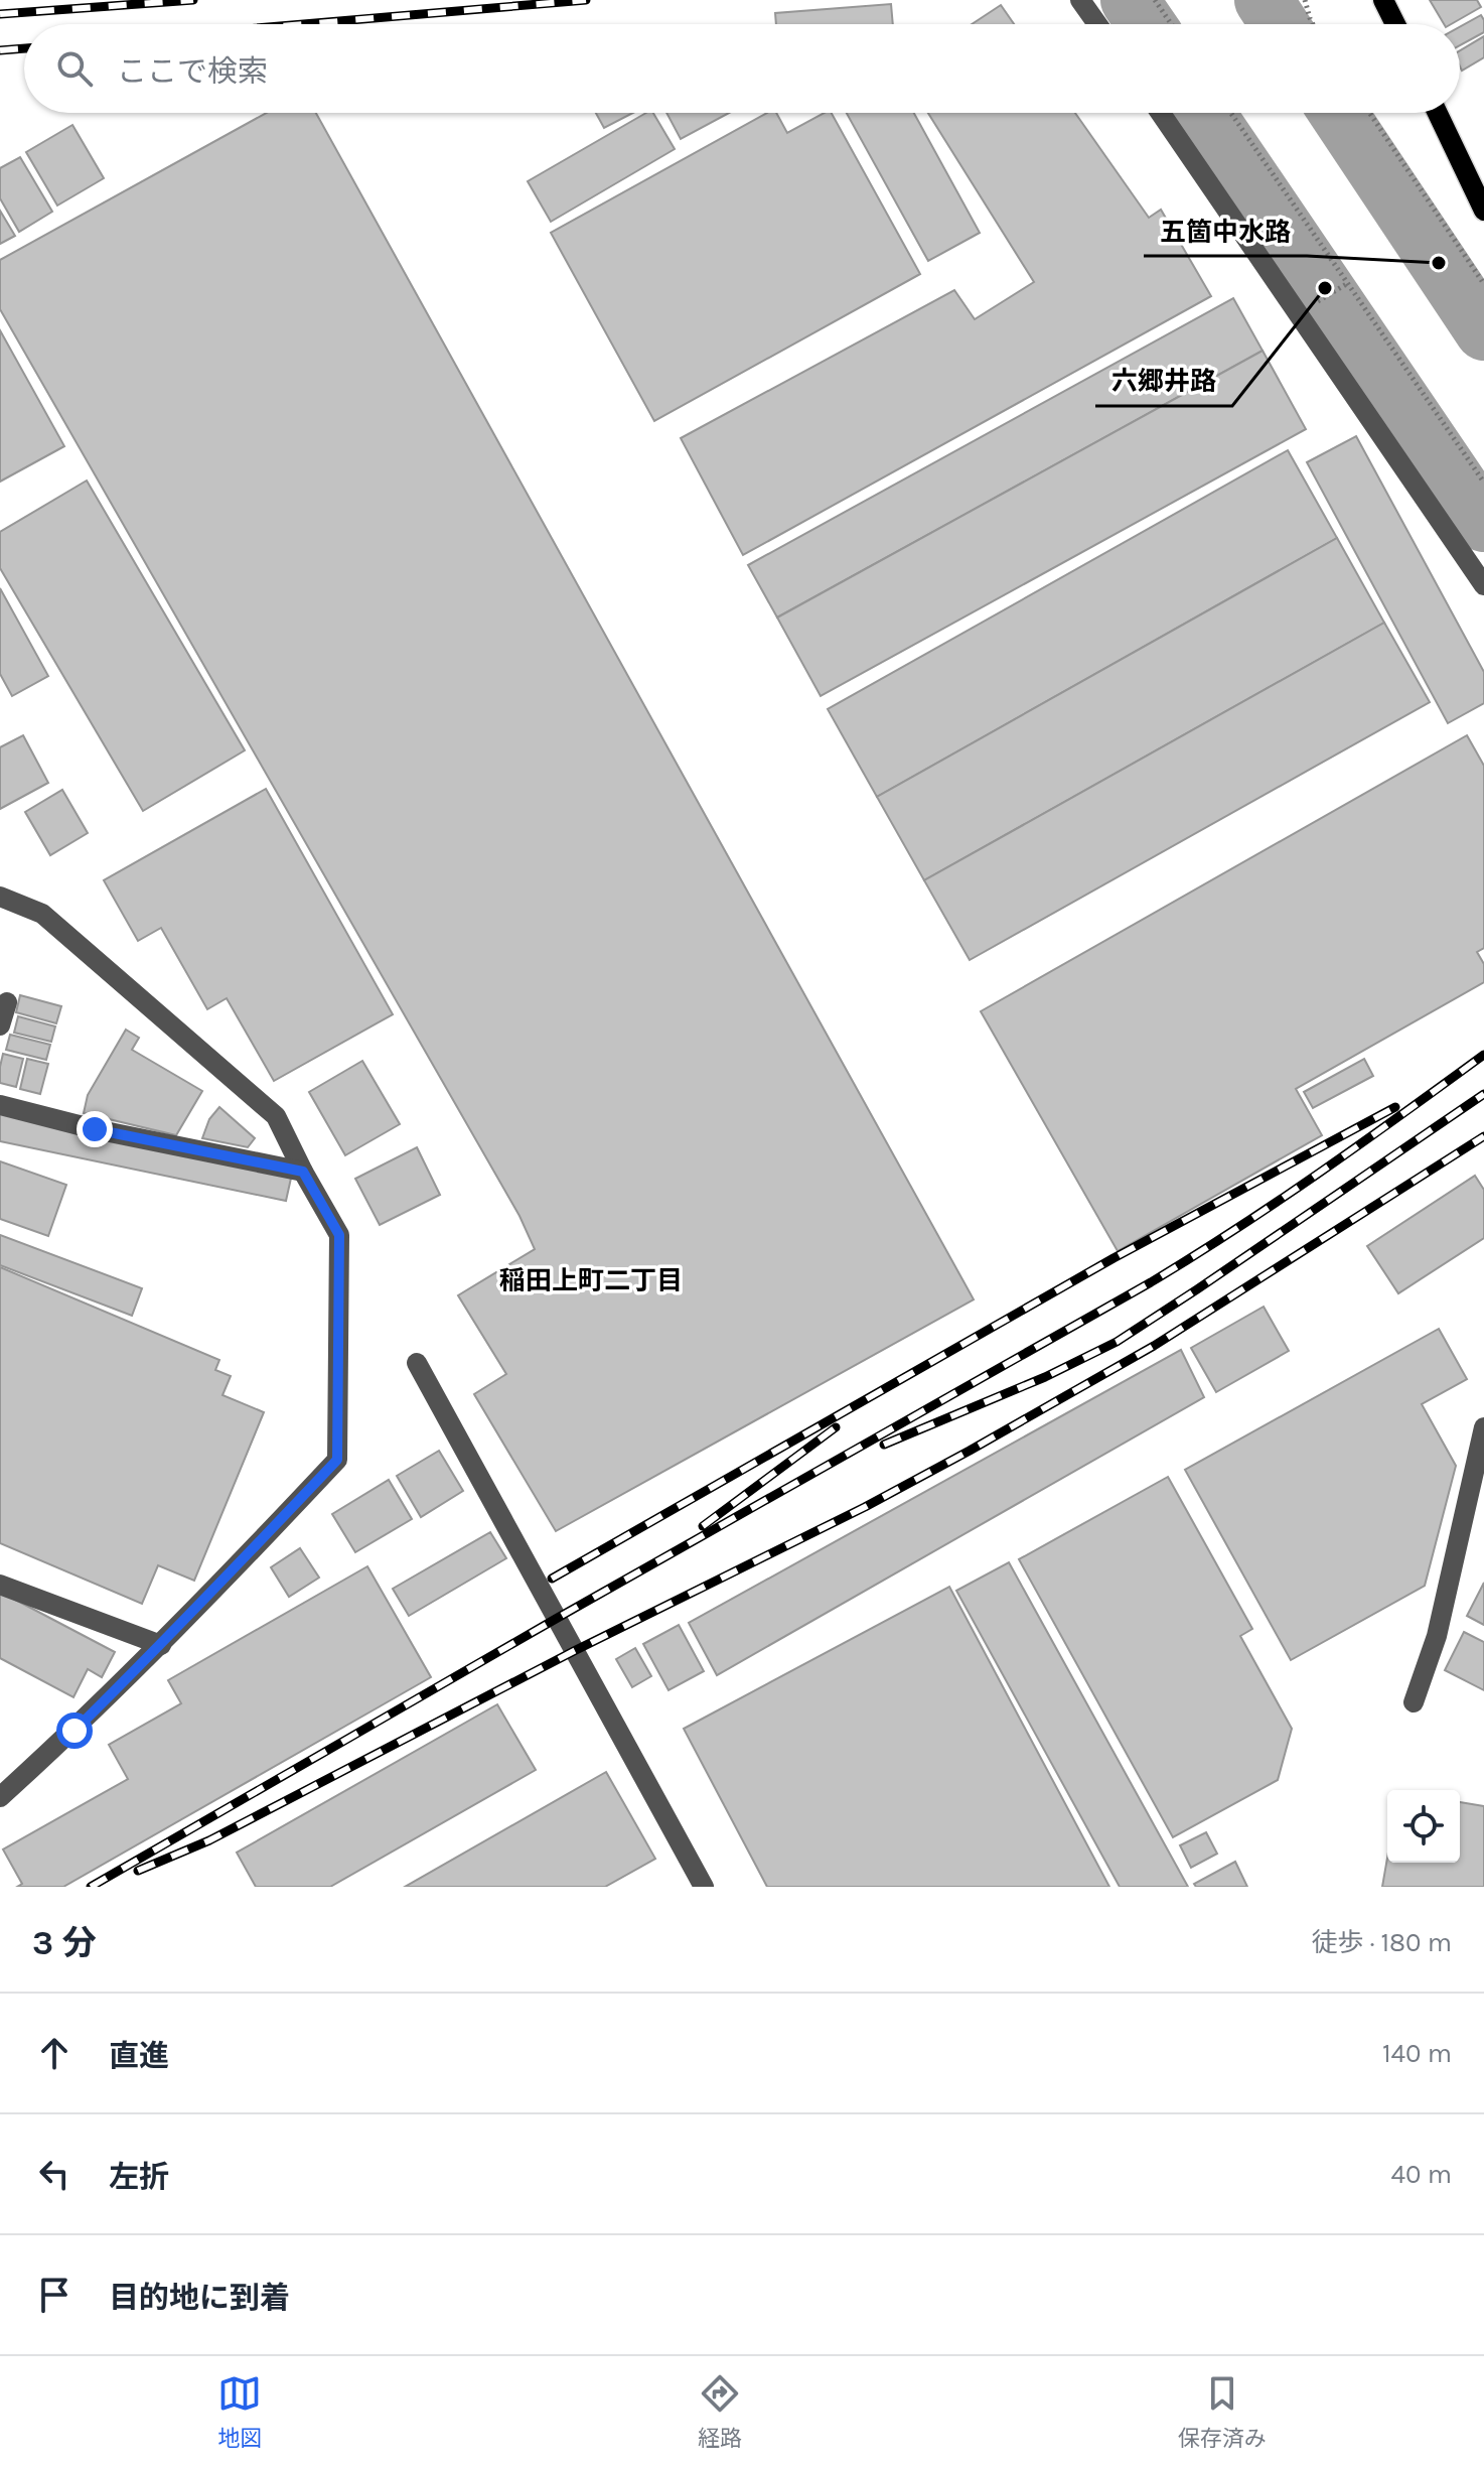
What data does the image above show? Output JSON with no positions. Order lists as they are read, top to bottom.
{
  "districts": ["稲田上町二丁目"],
  "places": ["五箇中水路", "六郷井路"],
  "page": {
    "search": "ここで検索",
    "heading": ["3 分", "徒歩 · 180 m"],
    "list": [
      ["直進", "140 m"],
      ["左折", "40 m"],
      "目的地に到着"
    ],
    "nav": ["地図", "経路", "保存済み"]
  }
}
